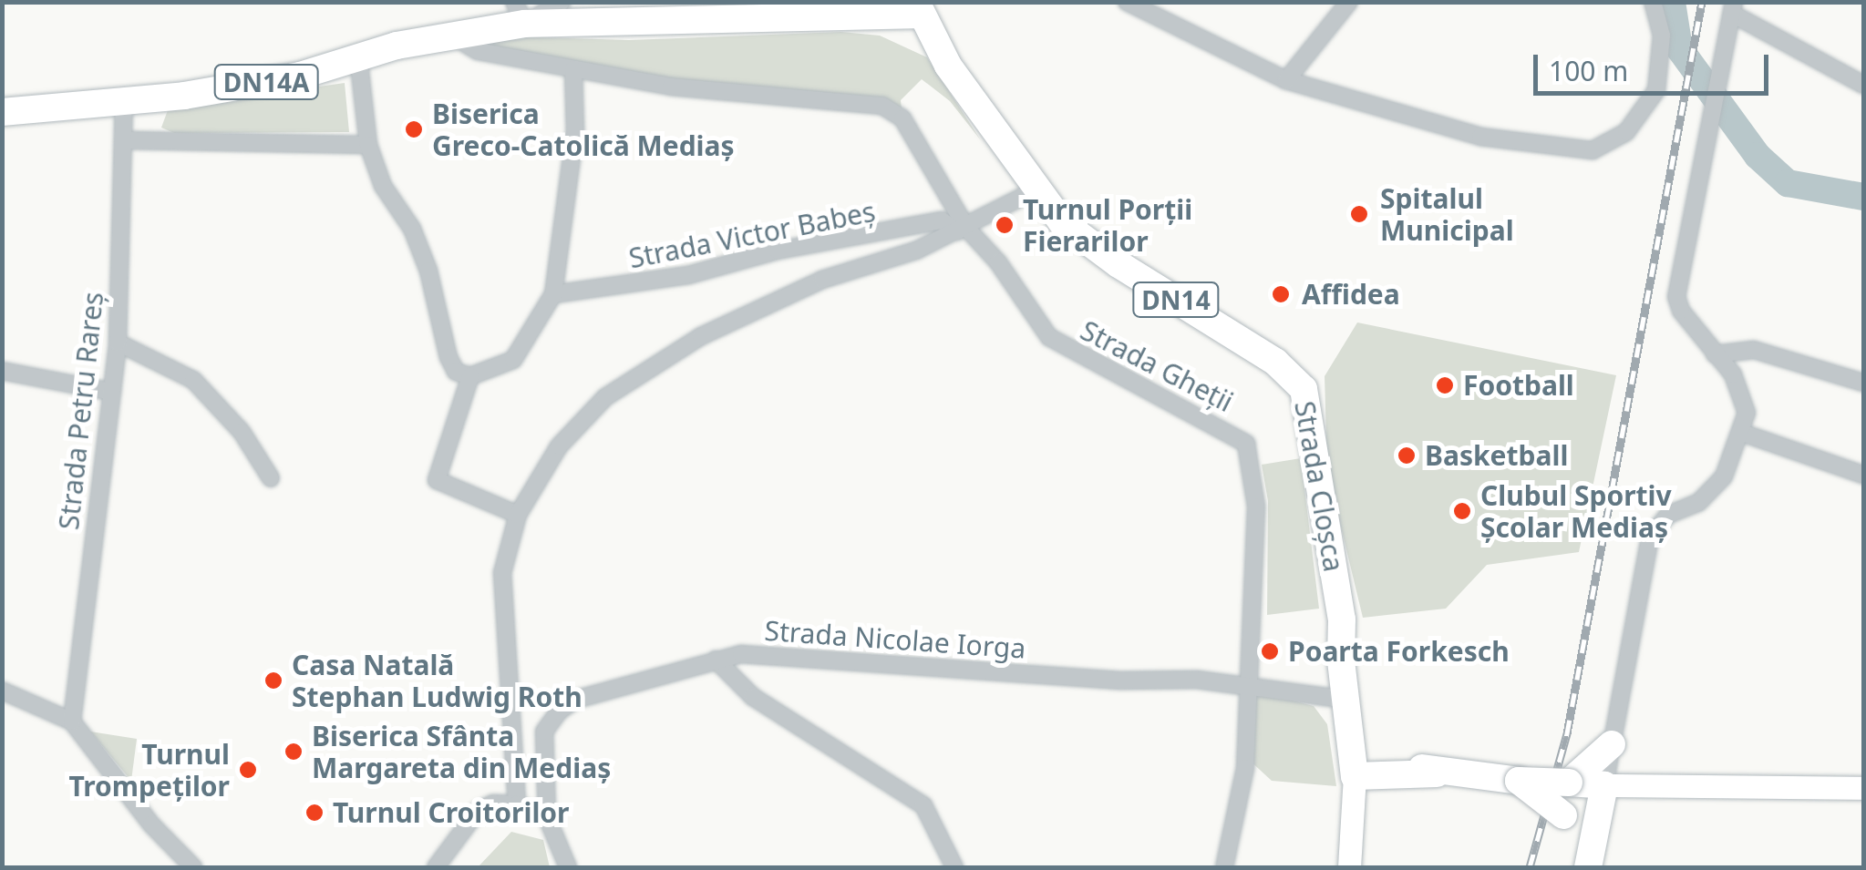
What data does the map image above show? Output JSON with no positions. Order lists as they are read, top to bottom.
{
  "streets": {
    "main road": ["DN14A", "DN14", "Strada Cloșca"],
    "street": [
      "Strada Victor Babeș",
      "Strada Gheții",
      "Strada Petru Rareș",
      "Strada Nicolae Iorga"
    ]
  },
  "crossings": [
    ["DN14A", "Strada Petru Rareș"],
    ["DN14A", "Strada Cloșca"],
    ["Strada Victor Babeș", "Strada Gheții"],
    ["Strada Gheții", "Strada Nicolae Iorga"],
    ["Strada Cloșca", "Strada Nicolae Iorga"]
  ],
  "places": [
    "Biserica Greco-Catolică Mediaș",
    "Spitalul Municipal",
    "Turnul Porții Fierarilor",
    "Affidea",
    "Football",
    "Basketball",
    "Clubul Sportiv Școlar Mediaș",
    "Poarta Forkesch",
    "Casa Natală Stephan Ludwig Roth",
    "Biserica Sfânta Margareta din Mediaș",
    "Turnul Trompeților",
    "Turnul Croitorilor"
  ],
  "scale_bar": "100 m"
}
